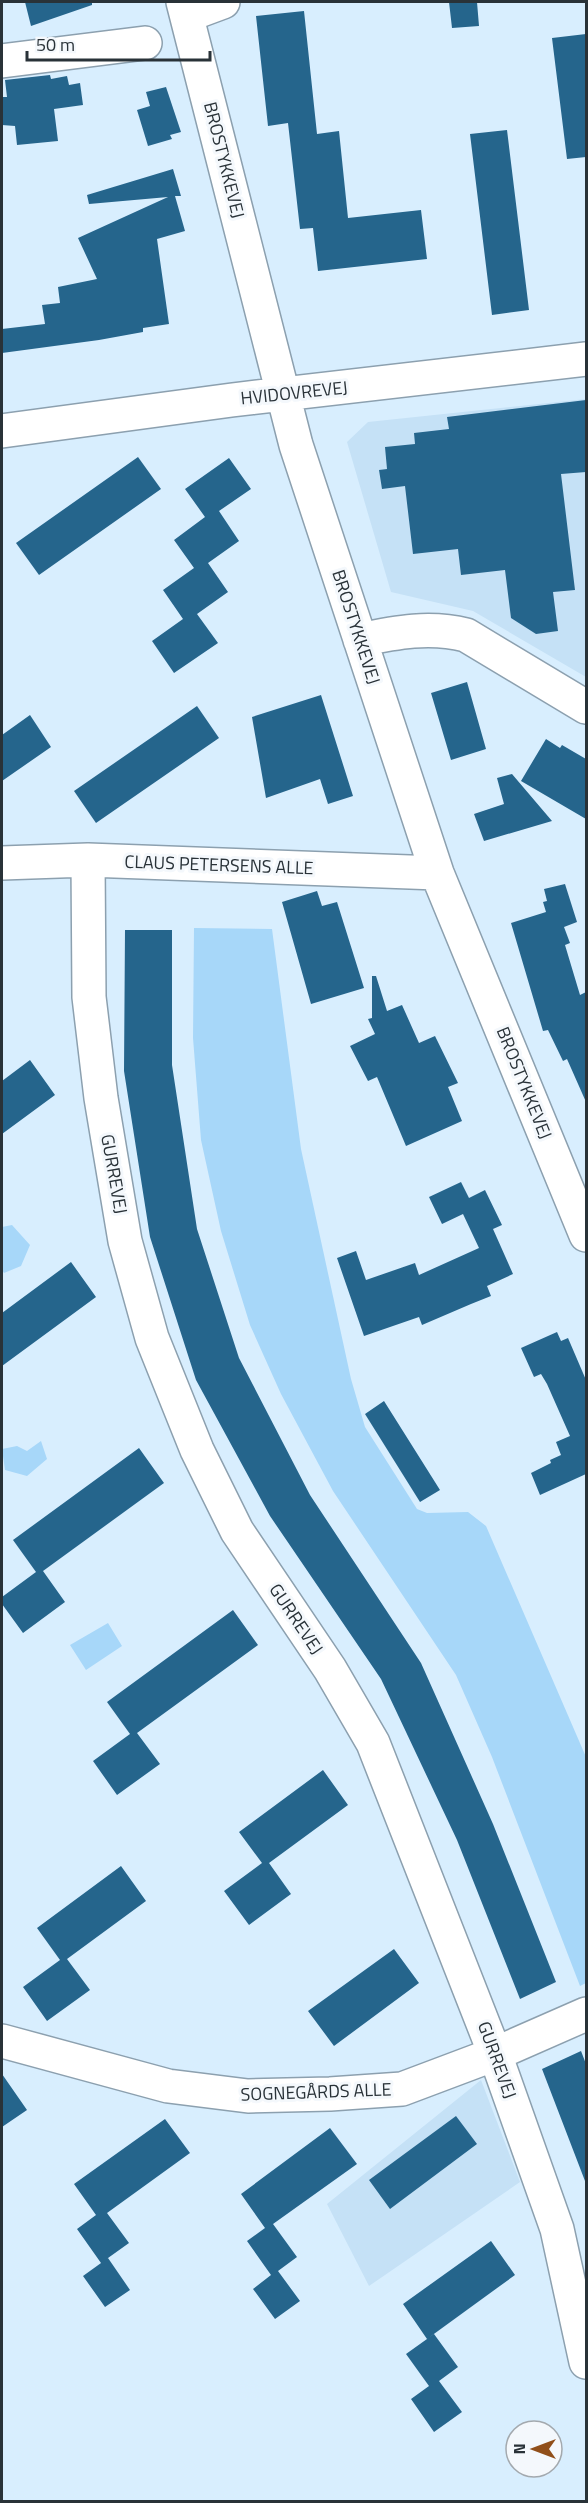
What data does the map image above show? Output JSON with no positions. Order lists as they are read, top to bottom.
{
  "streets": {
    "street": [
      "BROSTYKKEVEJ",
      "HVIDOVREVEJ",
      "CLAUS PETERSENS ALLE",
      "GURREVEJ",
      "SOGNEGÅRDS ALLE"
    ]
  },
  "crossings": [
    ["BROSTYKKEVEJ", "HVIDOVREVEJ"],
    ["BROSTYKKEVEJ", "CLAUS PETERSENS ALLE"],
    ["CLAUS PETERSENS ALLE", "GURREVEJ"],
    ["GURREVEJ", "SOGNEGÅRDS ALLE"]
  ],
  "scale_bar": "50 m",
  "north": "left"
}
